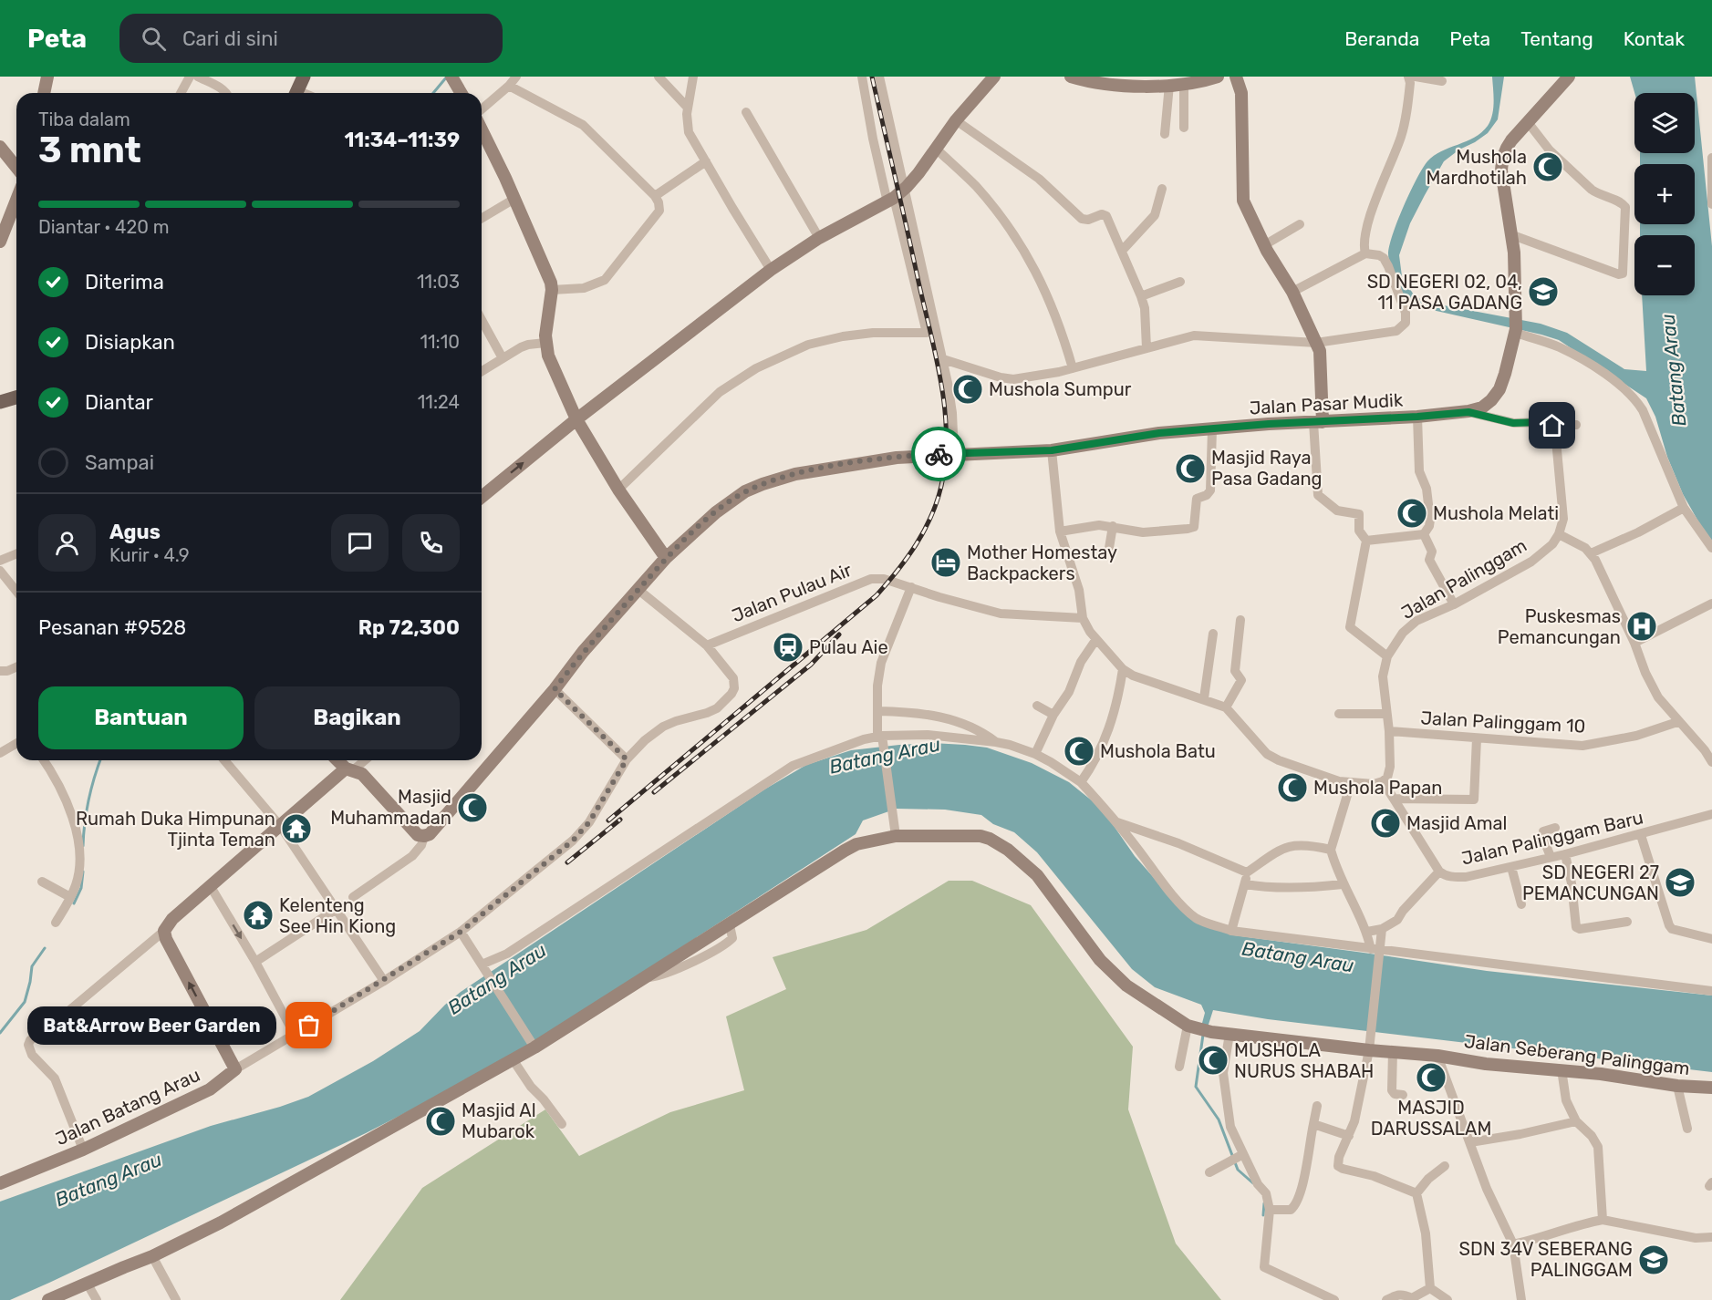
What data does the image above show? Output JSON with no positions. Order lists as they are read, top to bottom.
{
  "streets": {
    "street": [
      "Jalan Pasar Mudik",
      "Jalan Palinggam",
      "Jalan Pulau Air",
      "Jalan Palinggam 10",
      "Jalan Palinggam Baru",
      "Jalan Seberang Palinggam",
      "Jalan Batang Arau"
    ]
  },
  "crossings": [
    ["Jalan Pasar Mudik", "Jalan Batang Arau"],
    ["Jalan Palinggam", "Jalan Palinggam 10"],
    ["Jalan Palinggam", "Jalan Palinggam Baru"],
    ["Jalan Pulau Air", "Jalan Batang Arau"]
  ],
  "water": ["Batang Arau"],
  "places": {
    "mosque": [
      "Mushola Mardhotilah",
      "Mushola Sumpur",
      "Masjid Raya Pasa Gadang",
      "Mushola Melati",
      "Mushola Batu",
      "Mushola Papan",
      "Masjid Muhammadan",
      "Masjid Amal",
      "MUSHOLA NURUS SHABAH",
      "MASJID DARUSSALAM",
      "Masjid Al Mubarok"
    ],
    "school or university": ["SD NEGERI 02, 04, 11 PASA GADANG", "SD NEGERI 27 PEMANCUNGAN", "SDN 34V SEBERANG PALINGGAM"],
    "hotel": ["Mother Homestay Backpackers"],
    "hospital": ["Puskesmas Pemancungan"],
    "station": ["Pulau Aie"],
    "temple": ["Rumah Duka Himpunan Tjinta Teman", "Kelenteng See Hin Kiong"],
    "other": ["Bat&Arrow Beer Garden"]
  },
  "page": {
    "header": "Peta",
    "search": "Cari di sini",
    "nav": [
      "Beranda",
      "Peta",
      "Tentang",
      "Kontak"
    ],
    "map_buttons": ["+", "−"],
    "heading": ["3 mnt", "Tiba dalam", "11:34–11:39"],
    "panel": [
      "Agus",
      "Kurir · 4.9",
      "Pesanan #9528",
      "Rp 72,300"
    ],
    "bar": "Diantar · 420 m",
    "list": [
      ["Diterima", "11:03"],
      ["Disiapkan", "11:10"],
      ["Diantar", "11:24"],
      "Sampai"
    ],
    "buttons": ["Bantuan", "Bagikan"],
    "bubble": "Bat&Arrow Beer Garden"
  }
}
